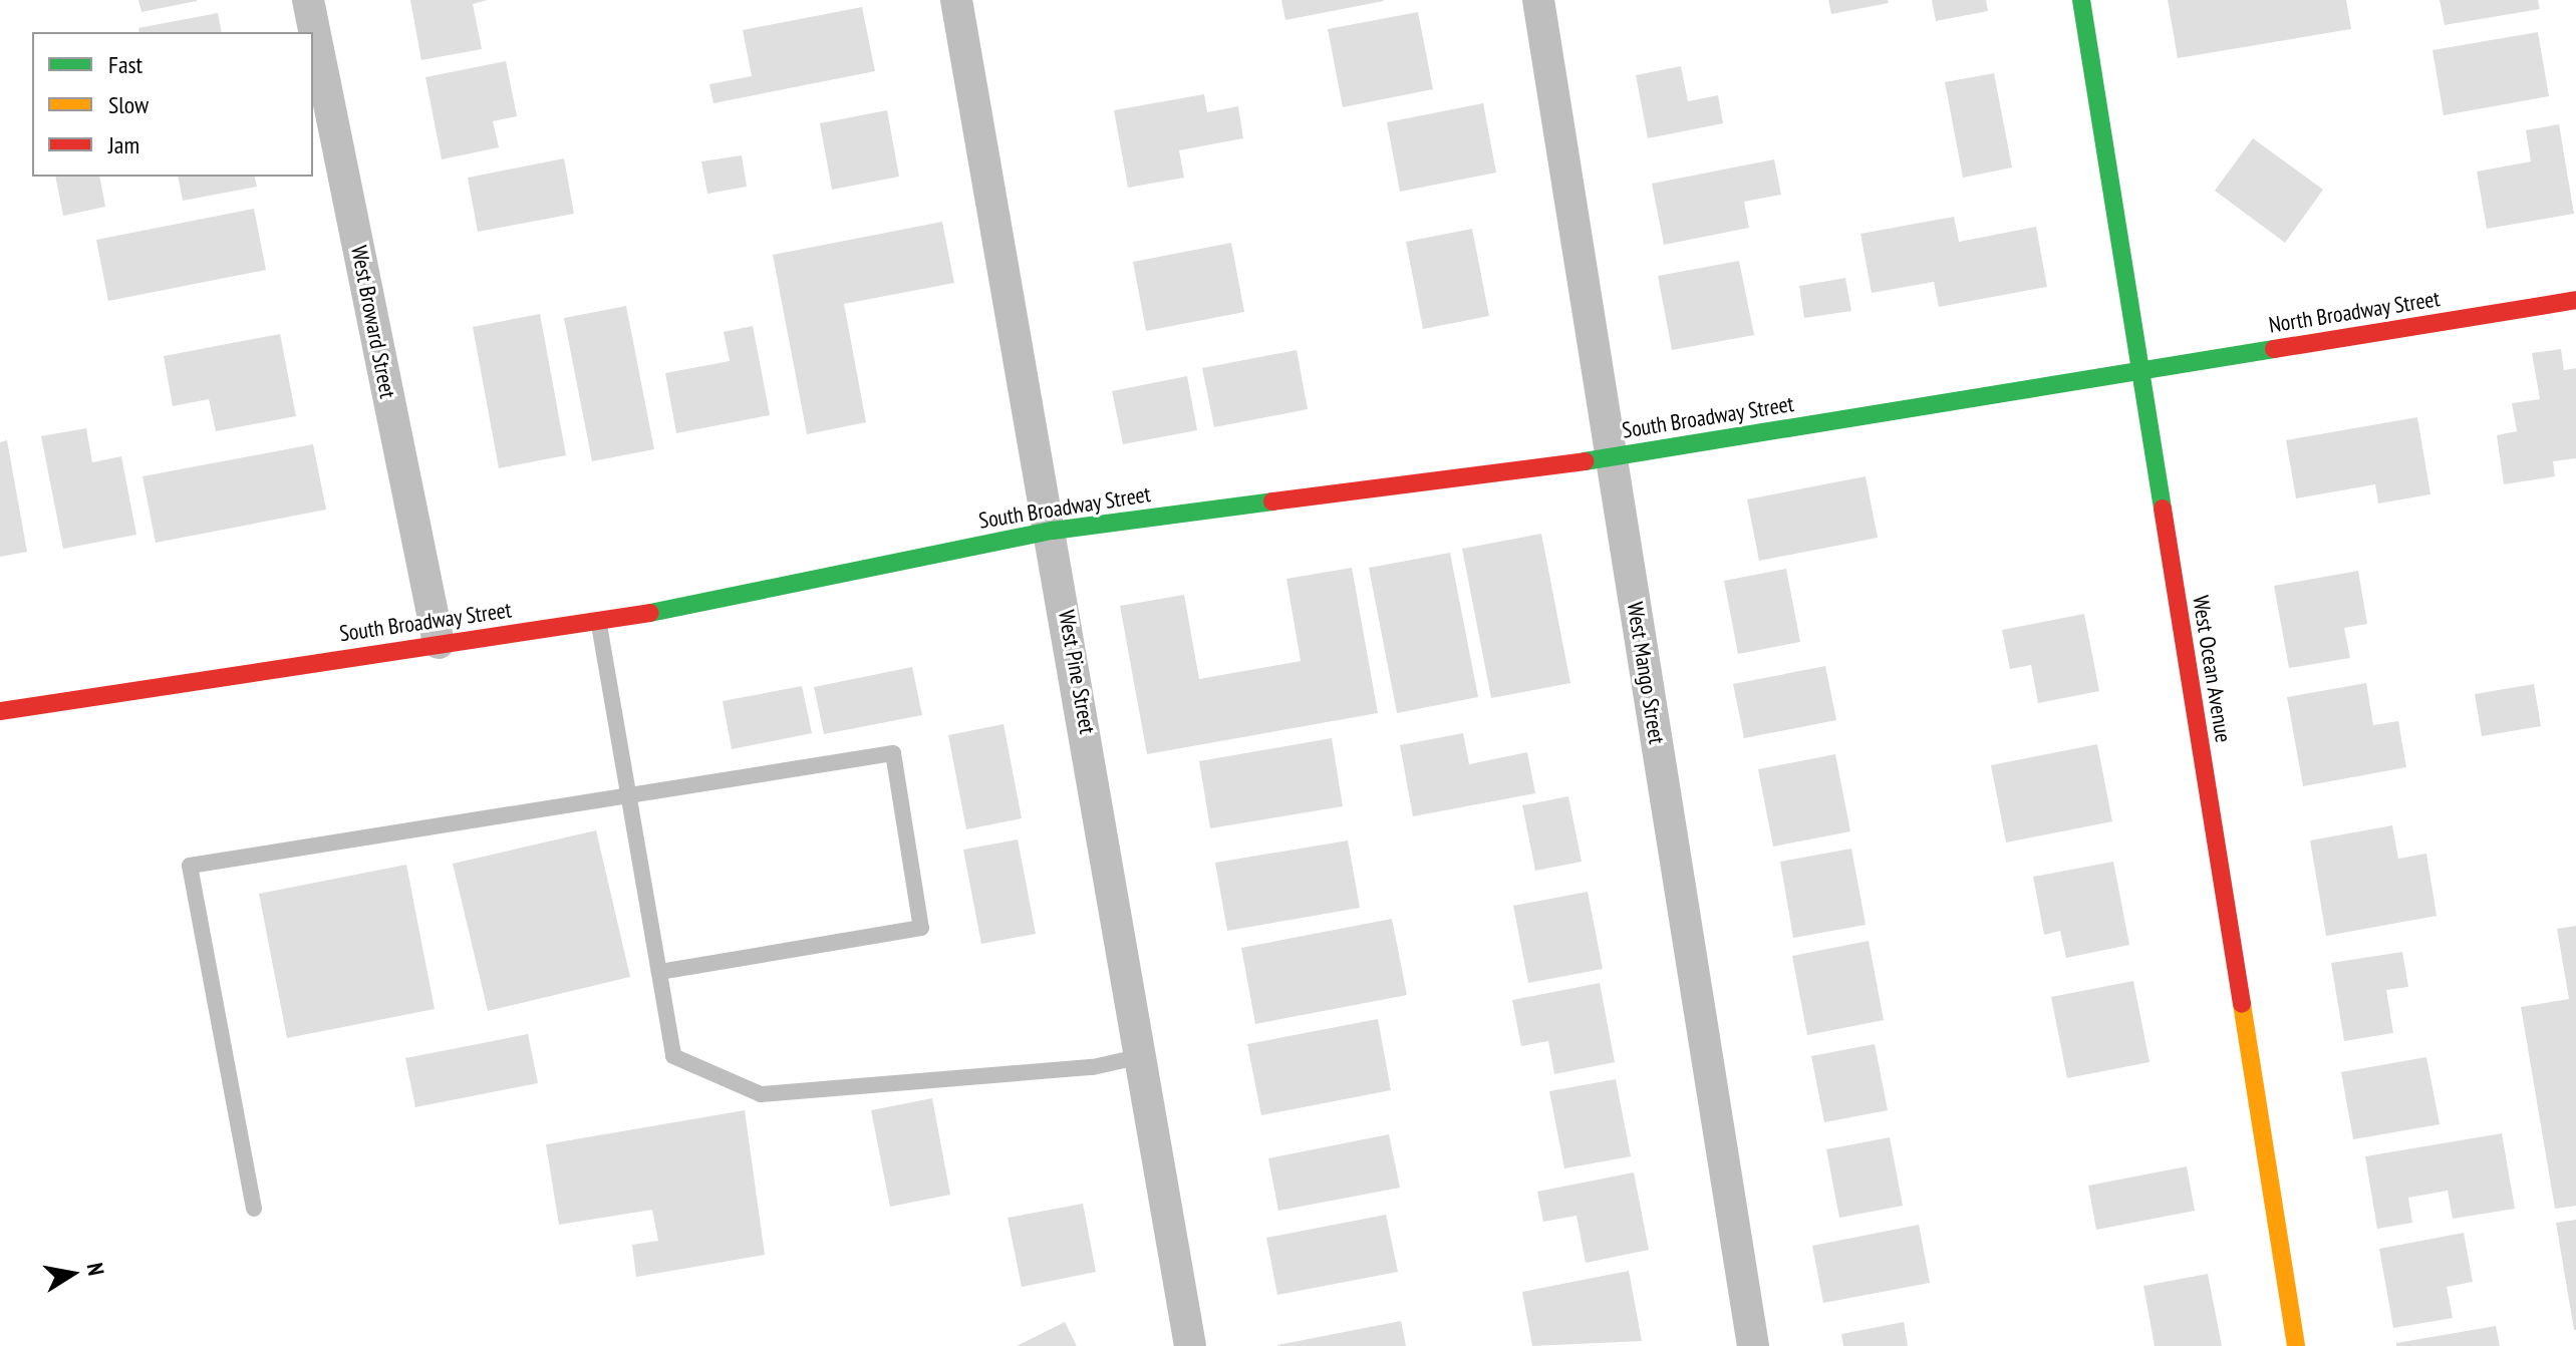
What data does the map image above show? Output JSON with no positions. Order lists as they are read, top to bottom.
{
  "streets": {
    "street": [
      "North Broadway Street",
      "West Broward Street",
      "South Broadway Street",
      "West Ocean Avenue",
      "West Pine Street",
      "West Mango Street"
    ]
  },
  "crossings": [
    ["North Broadway Street", "South Broadway Street"],
    ["North Broadway Street", "West Ocean Avenue"],
    ["West Broward Street", "South Broadway Street"],
    ["South Broadway Street", "West Ocean Avenue"],
    ["South Broadway Street", "West Pine Street"],
    ["South Broadway Street", "West Mango Street"]
  ],
  "legend": ["Fast", "Slow", "Jam"],
  "north": "right"
}
